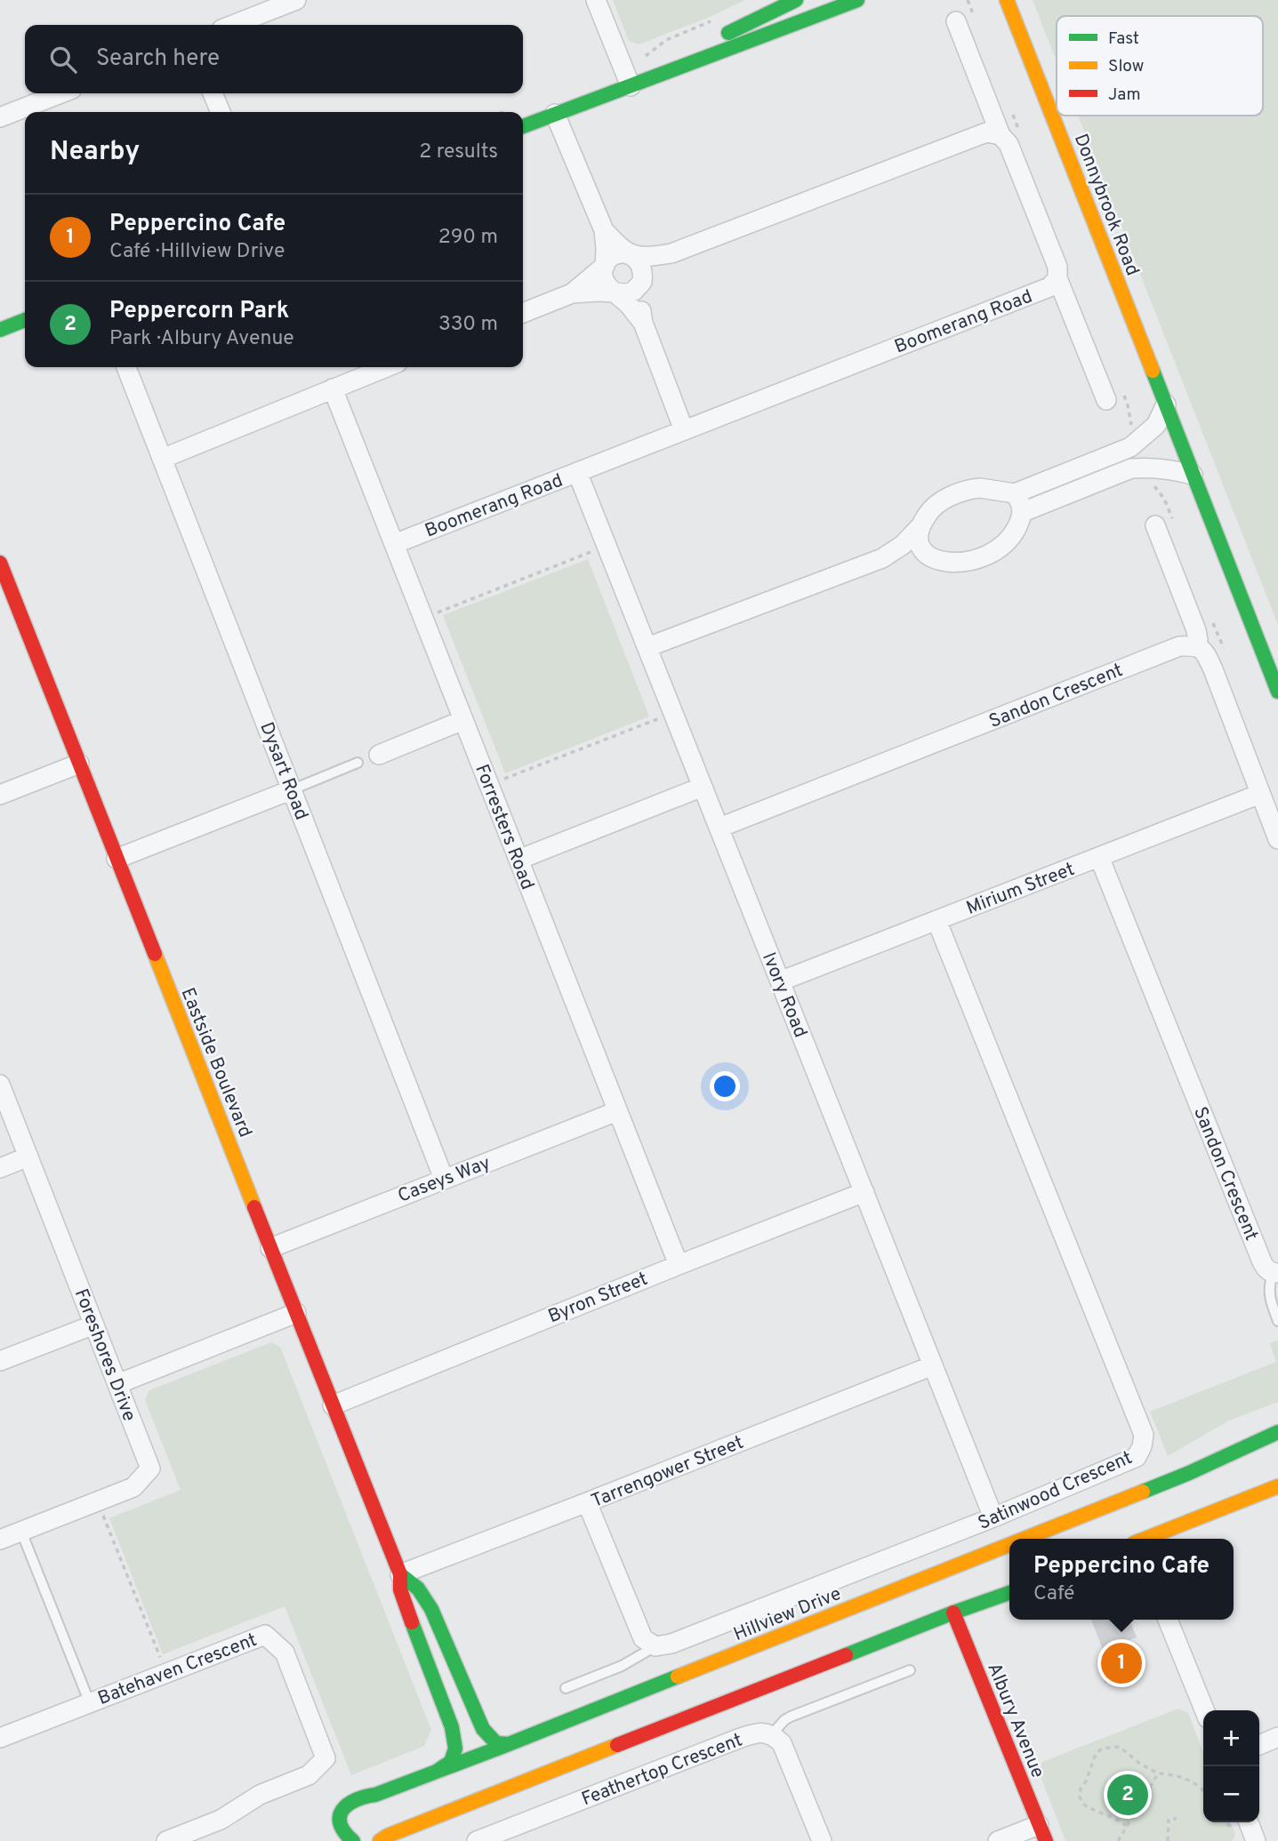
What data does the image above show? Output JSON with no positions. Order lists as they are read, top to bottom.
{
  "streets": {
    "street": [
      "Donnybrook Road",
      "Boomerang Road",
      "Sandon Crescent",
      "Dysart Road",
      "Forresters Road",
      "Mirium Street",
      "Ivory Road",
      "Eastside Boulevard",
      "Caseys Way",
      "Byron Street",
      "Foreshores Drive",
      "Tarrengower Street",
      "Satinwood Crescent",
      "Hillview Drive",
      "Batehaven Crescent",
      "Albury Avenue",
      "Feathertop Crescent"
    ]
  },
  "crossings": [
    ["Boomerang Road", "Forresters Road"],
    ["Boomerang Road", "Ivory Road"],
    ["Sandon Crescent", "Mirium Street"],
    ["Sandon Crescent", "Ivory Road"],
    ["Dysart Road", "Caseys Way"],
    ["Forresters Road", "Caseys Way"],
    ["Forresters Road", "Byron Street"],
    ["Mirium Street", "Ivory Road"],
    ["Mirium Street", "Satinwood Crescent"],
    ["Ivory Road", "Byron Street"],
    ["Ivory Road", "Tarrengower Street"],
    ["Ivory Road", "Satinwood Crescent"],
    ["Eastside Boulevard", "Caseys Way"],
    ["Eastside Boulevard", "Byron Street"],
    ["Eastside Boulevard", "Tarrengower Street"],
    ["Eastside Boulevard", "Hillview Drive"]
  ],
  "legend": ["Fast", "Slow", "Jam"],
  "page": {
    "search": "Search here",
    "heading": ["Nearby", "2 results"],
    "list": [
      {
        "mark": "1",
        "name": "Peppercino Cafe",
        "note": "Café · Hillview Drive",
        "value": "290 m"
      },
      {
        "mark": "2",
        "name": "Peppercorn Park",
        "note": "Park · Albury Avenue",
        "value": "330 m"
      }
    ],
    "popup": ["Peppercino Cafe", "Café"],
    "pins": ["1", "2"],
    "map_buttons": ["+", "−"]
  }
}
